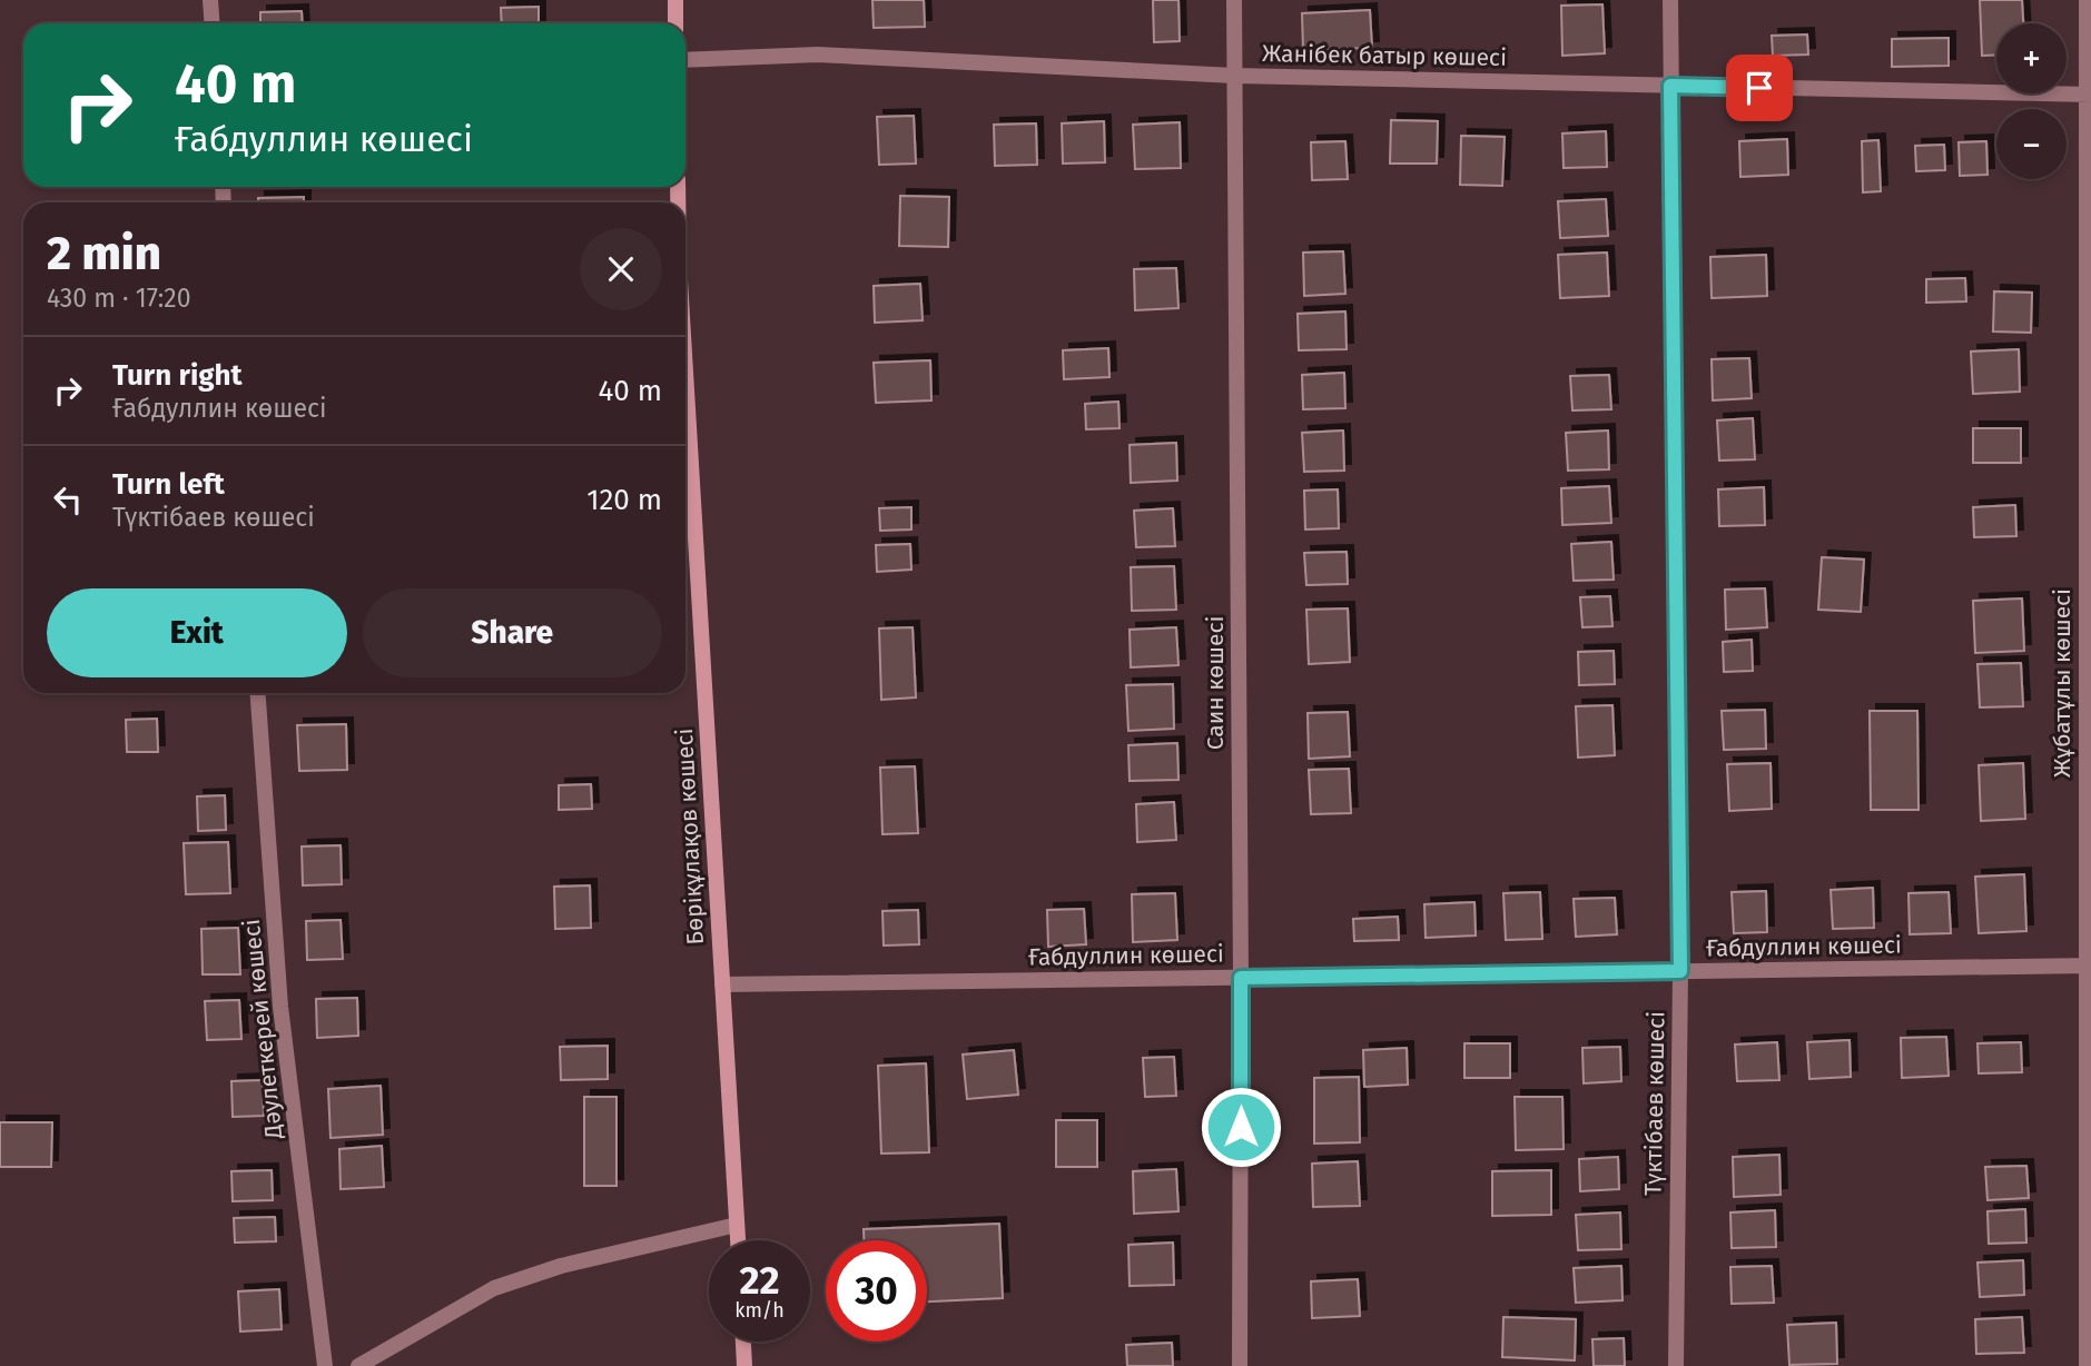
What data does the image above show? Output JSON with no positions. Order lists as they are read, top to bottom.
{
  "streets": {
    "street": [
      "Жанібек батыр көшесі",
      "Саин көшесі",
      "Жұбатұлы көшесі",
      "Бөріқұлақов көшесі",
      "Ғабдуллин көшесі",
      "Дәулеткерей көшесі",
      "Түктібаев көшесі"
    ]
  },
  "crossings": [
    ["Жанібек батыр көшесі", "Саин көшесі"],
    ["Жанібек батыр көшесі", "Жұбатұлы көшесі"],
    ["Жанібек батыр көшесі", "Түктібаев көшесі"],
    ["Саин көшесі", "Ғабдуллин көшесі"],
    ["Жұбатұлы көшесі", "Ғабдуллин көшесі"],
    ["Бөріқұлақов көшесі", "Ғабдуллин көшесі"],
    ["Ғабдуллин көшесі", "Түктібаев көшесі"]
  ],
  "page": {
    "map_buttons": ["+", "−"],
    "turn": ["40 m", "Ғабдуллин көшесі"],
    "heading": ["2 min", "430 m · 17:20"],
    "list": [
      {
        "name": "Turn right",
        "note": "Ғабдуллин көшесі",
        "value": "40 m"
      },
      {
        "name": "Turn left",
        "note": "Түктібаев көшесі",
        "value": "120 m"
      }
    ],
    "buttons": ["Exit", "Share"],
    "speed": "22 km/h",
    "limit": "30"
  }
}
